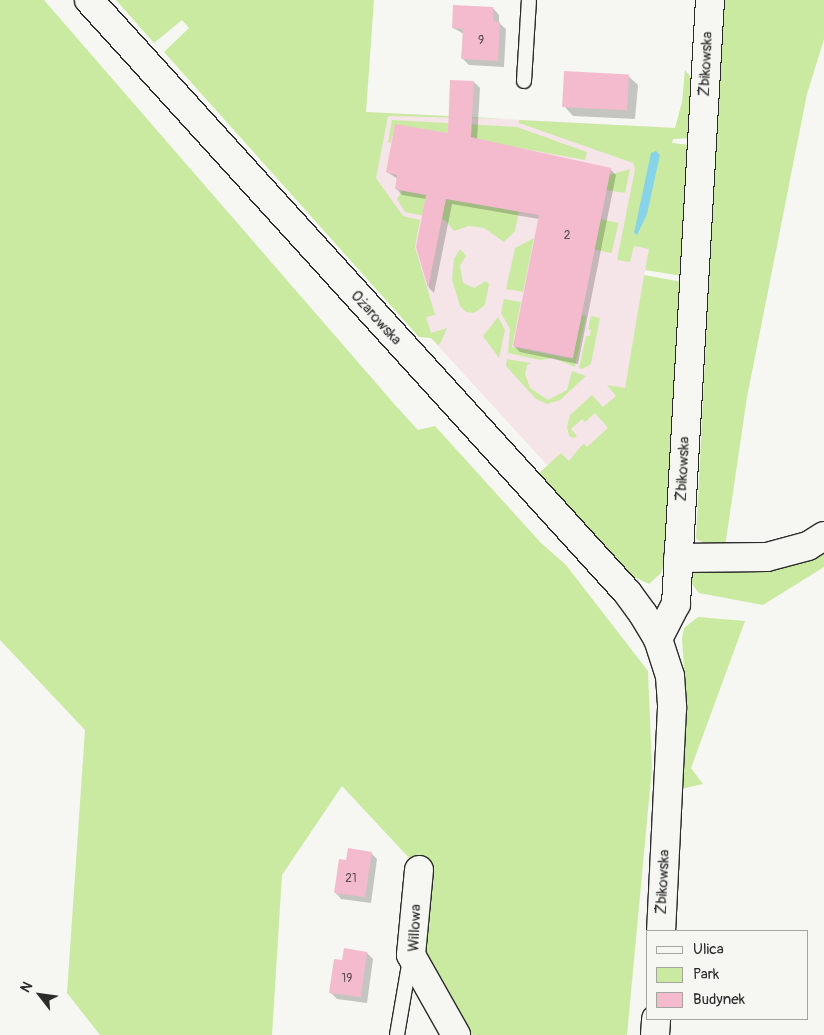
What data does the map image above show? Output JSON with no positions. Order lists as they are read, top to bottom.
{
  "streets": {
    "main road": ["Żbikowska", "Ożarowska", "Willowa"]
  },
  "crossings": [
    ["Żbikowska", "Ożarowska"]
  ],
  "house_numbers": [
    "9",
    "2",
    "21",
    "19"
  ],
  "legend": ["Ulica", "Park", "Budynek"],
  "north": "top left"
}
